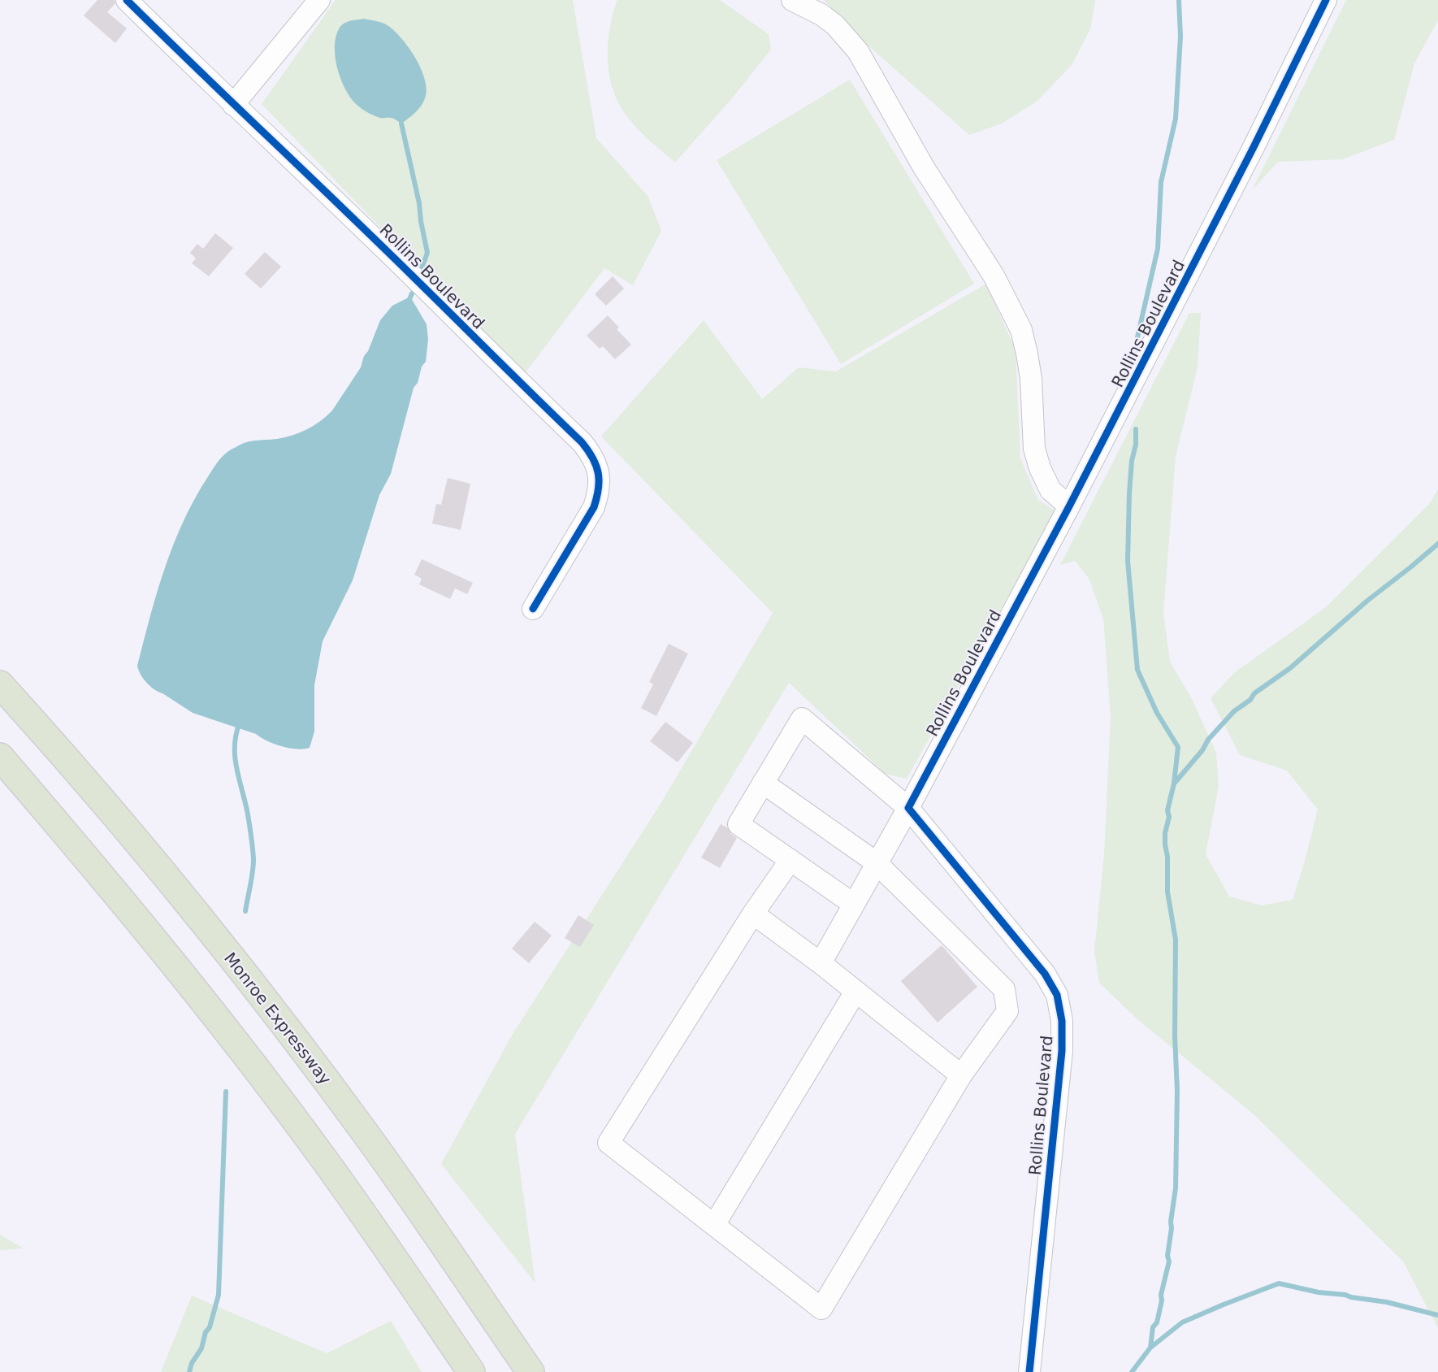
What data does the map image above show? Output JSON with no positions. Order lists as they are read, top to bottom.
{
  "streets": {
    "highway": ["Monroe Expressway"],
    "street": ["Rollins Boulevard"]
  }
}
